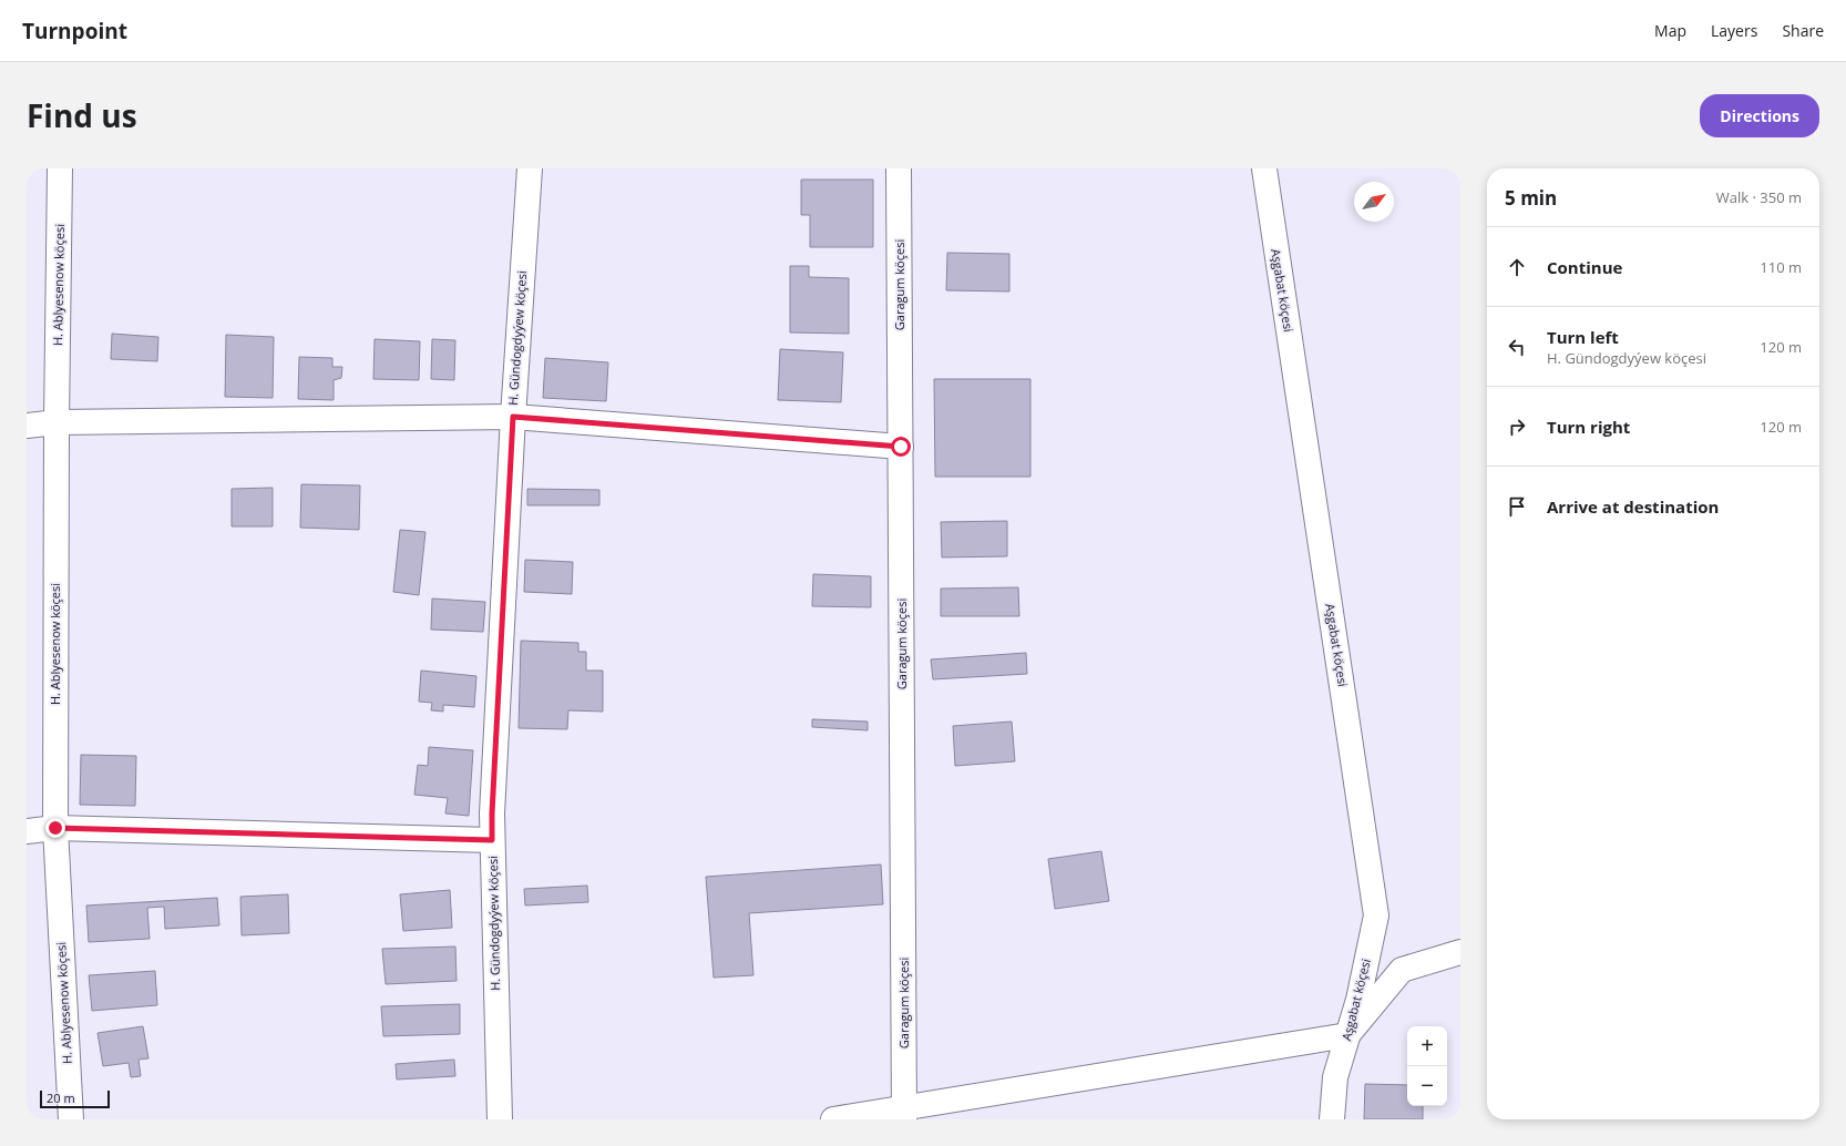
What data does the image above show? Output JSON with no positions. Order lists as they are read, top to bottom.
{
  "streets": {
    "street": [
      "H. Ablyesenow köçesi",
      "Garagum köçesi",
      "Aşgabat köçesi",
      "H. Gündogdyýew köçesi"
    ]
  },
  "scale_bar": "20 m",
  "north": "top right",
  "page": {
    "header": "Turnpoint",
    "nav": ["Map", "Layers", "Share"],
    "title": "Find us",
    "buttons": "Directions",
    "heading": ["5 min", "Walk · 350 m"],
    "list": [
      ["Continue", "110 m"],
      ["Turn left", "H. Gündogdyýew köçesi", "120 m"],
      ["Turn right", "120 m"],
      "Arrive at destination"
    ],
    "map_buttons": ["+", "−"],
    "scale": "20 m"
  }
}
